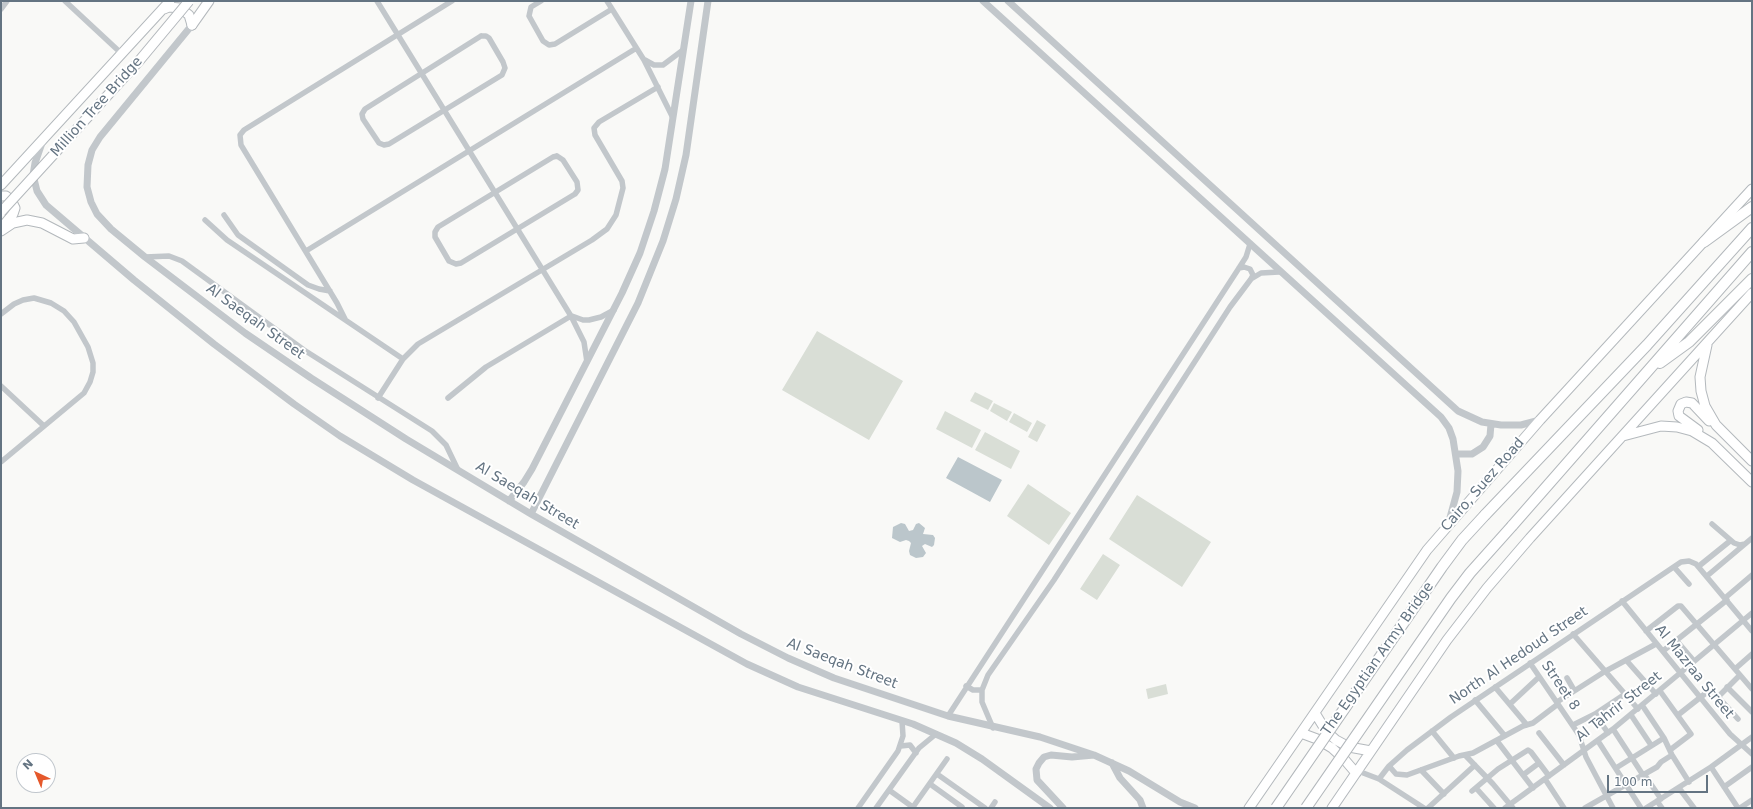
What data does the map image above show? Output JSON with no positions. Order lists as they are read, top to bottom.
{
  "streets": {
    "highway": ["Cairo, Suez Road", "The Egyptian Army Bridge"],
    "main road": ["Million Tree Bridge"],
    "street": [
      "Al Saeqah Street",
      "North Al Hedoud Street",
      "Al Mazraa Street",
      "Street 8",
      "Al Tahrir Street"
    ]
  },
  "crossings": [
    ["Cairo, Suez Road", "The Egyptian Army Bridge"],
    ["North Al Hedoud Street", "Al Mazraa Street"],
    ["North Al Hedoud Street", "Street 8"],
    ["Al Mazraa Street", "Al Tahrir Street"],
    ["Street 8", "Al Tahrir Street"]
  ],
  "scale_bar": "100 m",
  "north": "top left"
}
